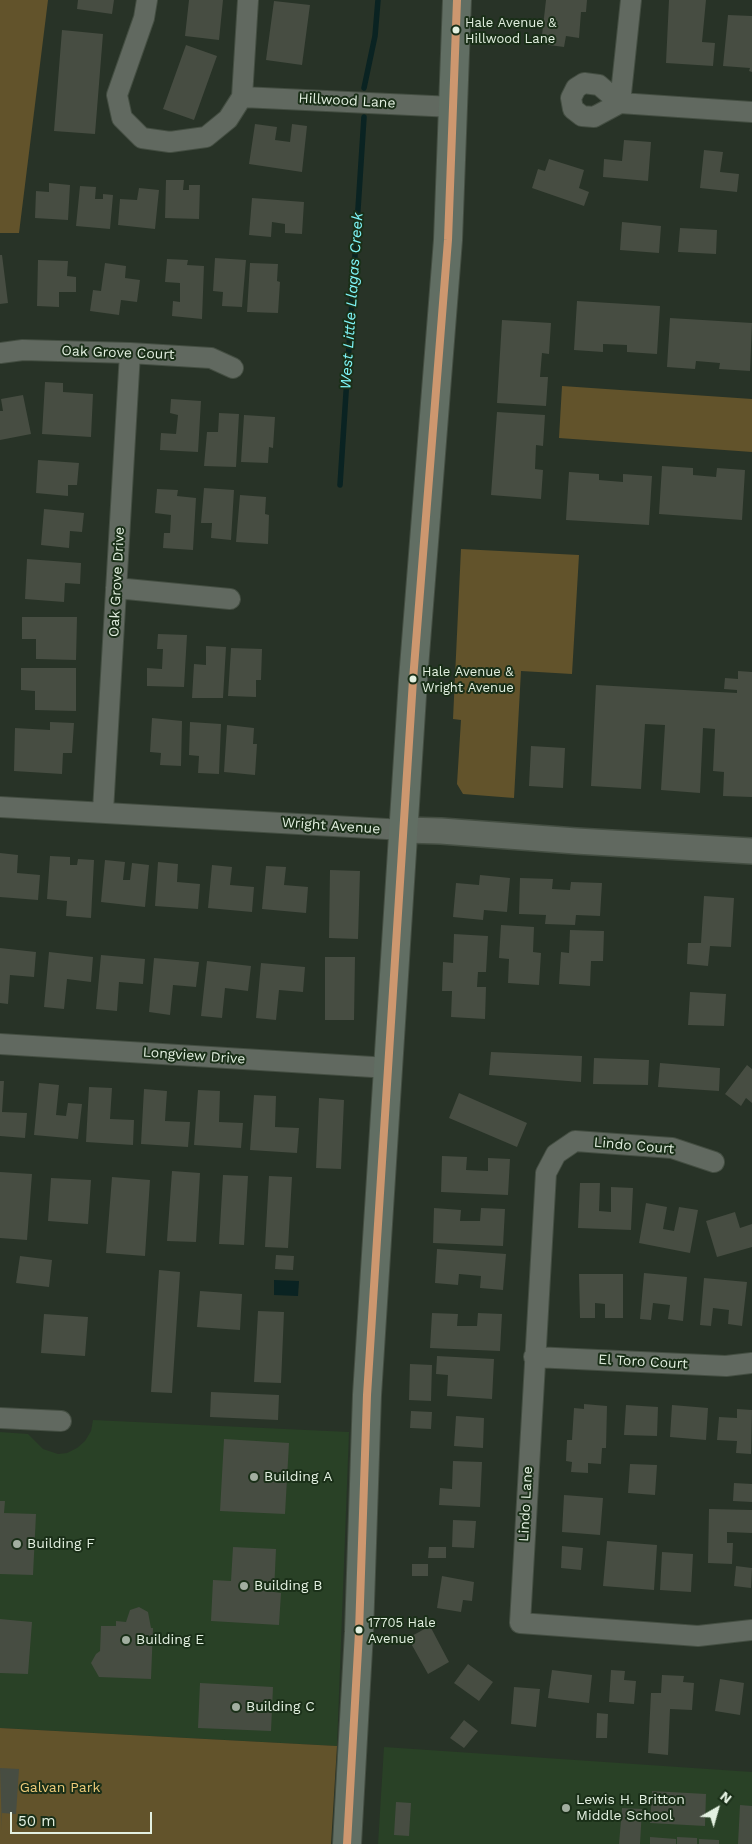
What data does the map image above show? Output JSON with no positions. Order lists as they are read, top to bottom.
{
  "streets": {
    "street": [
      "Hillwood Lane",
      "Oak Grove Court",
      "Oak Grove Drive",
      "Wright Avenue",
      "Longview Drive",
      "Lindo Court",
      "El Toro Court",
      "Lindo Lane"
    ]
  },
  "crossings": [
    ["Oak Grove Court", "Oak Grove Drive"],
    ["Oak Grove Drive", "Wright Avenue"],
    ["Lindo Court", "Lindo Lane"],
    ["El Toro Court", "Lindo Lane"]
  ],
  "water": ["West Little Llagas Creek"],
  "parks": ["Galvan Park"],
  "places": [
    "Hale Avenue & Hillwood Lane",
    "Hale Avenue & Wright Avenue",
    "Building A",
    "Building F",
    "Building B",
    "17705 Hale Avenue",
    "Building E",
    "Building C",
    "Lewis H. Britton Middle School"
  ],
  "scale_bar": "50 m",
  "north": "top right"
}
